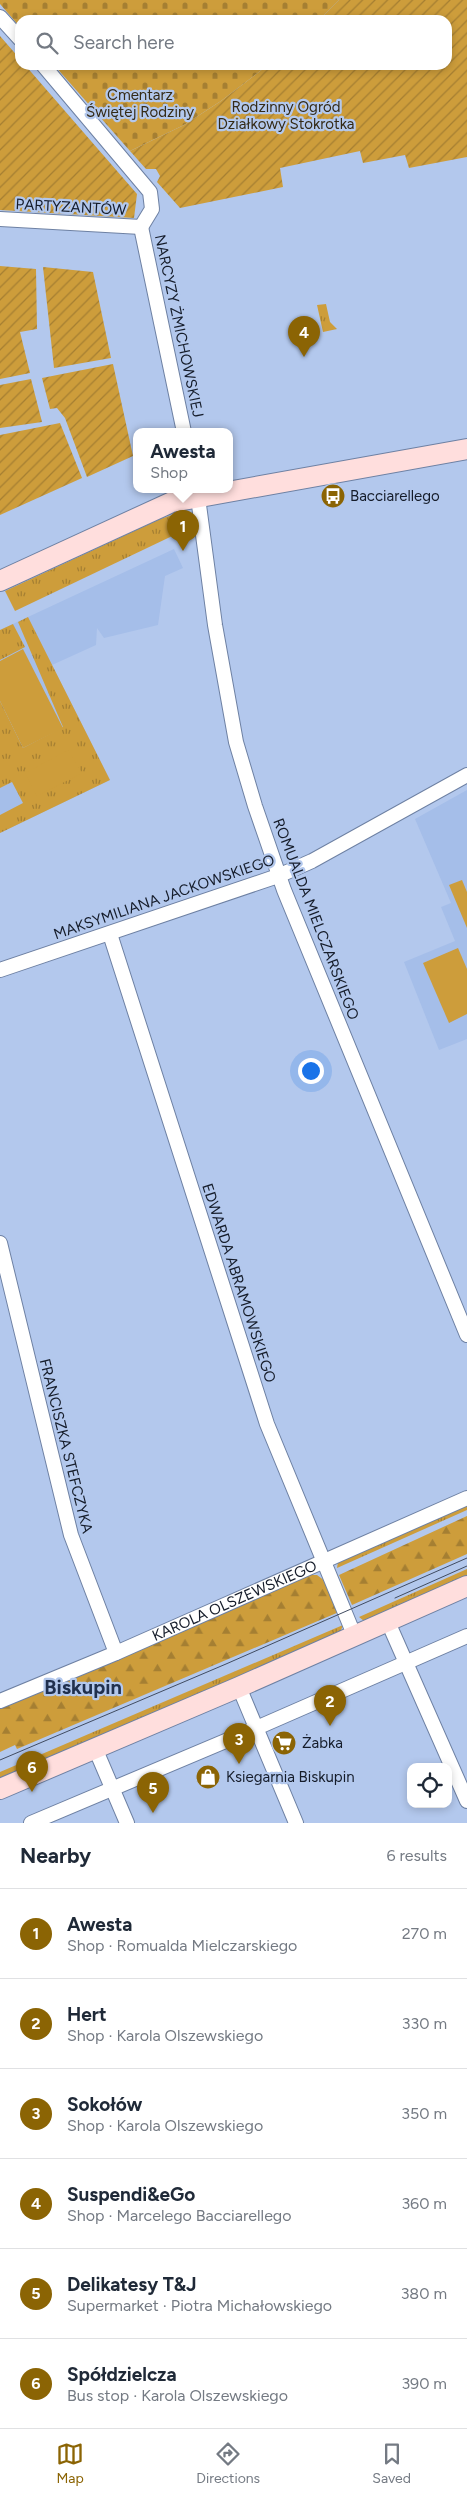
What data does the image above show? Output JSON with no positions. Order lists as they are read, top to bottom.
{
  "streets": {
    "street": [
      "PARTYZANTÓW",
      "NARCYZY ŻMICHOWSKIEJ",
      "MAKSYMILIANA JACKOWSKIEGO",
      "ROMUALDA MIELCZARSKIEGO",
      "EDWARDA ABRAMOWSKIEGO",
      "FRANCISZKA STEFCZYKA",
      "KAROLA OLSZEWSKIEGO"
    ]
  },
  "crossings": [
    ["PARTYZANTÓW", "NARCYZY ŻMICHOWSKIEJ"],
    ["MAKSYMILIANA JACKOWSKIEGO", "ROMUALDA MIELCZARSKIEGO"],
    ["MAKSYMILIANA JACKOWSKIEGO", "EDWARDA ABRAMOWSKIEGO"],
    ["EDWARDA ABRAMOWSKIEGO", "KAROLA OLSZEWSKIEGO"],
    ["FRANCISZKA STEFCZYKA", "KAROLA OLSZEWSKIEGO"]
  ],
  "districts": ["Biskupin"],
  "parks": ["Cmentarz Świętej Rodziny", "Rodzinny Ogród Działkowy Stokrotka"],
  "places": {
    "bus stop": ["Bacciarellego"],
    "supermarket": ["Żabka"],
    "shop": ["Ksiegarnia Biskupin"]
  },
  "page": {
    "search": "Search here",
    "pins": [
      "4",
      "1",
      "2",
      "3",
      "6",
      "5"
    ],
    "popup": ["Awesta", "Shop"],
    "heading": ["Nearby", "6 results"],
    "list": [
      {
        "mark": "1",
        "name": "Awesta",
        "note": "Shop · Romualda Mielczarskiego",
        "value": "270 m"
      },
      {
        "mark": "2",
        "name": "Hert",
        "note": "Shop · Karola Olszewskiego",
        "value": "330 m"
      },
      {
        "mark": "3",
        "name": "Sokołów",
        "note": "Shop · Karola Olszewskiego",
        "value": "350 m"
      },
      {
        "mark": "4",
        "name": "Suspendi&eGo",
        "note": "Shop · Marcelego Bacciarellego",
        "value": "360 m"
      },
      {
        "mark": "5",
        "name": "Delikatesy T&J",
        "note": "Supermarket · Piotra Michałowskiego",
        "value": "380 m"
      },
      {
        "mark": "6",
        "name": "Spółdzielcza",
        "note": "Bus stop · Karola Olszewskiego",
        "value": "390 m"
      }
    ],
    "nav": ["Map", "Directions", "Saved"]
  }
}
